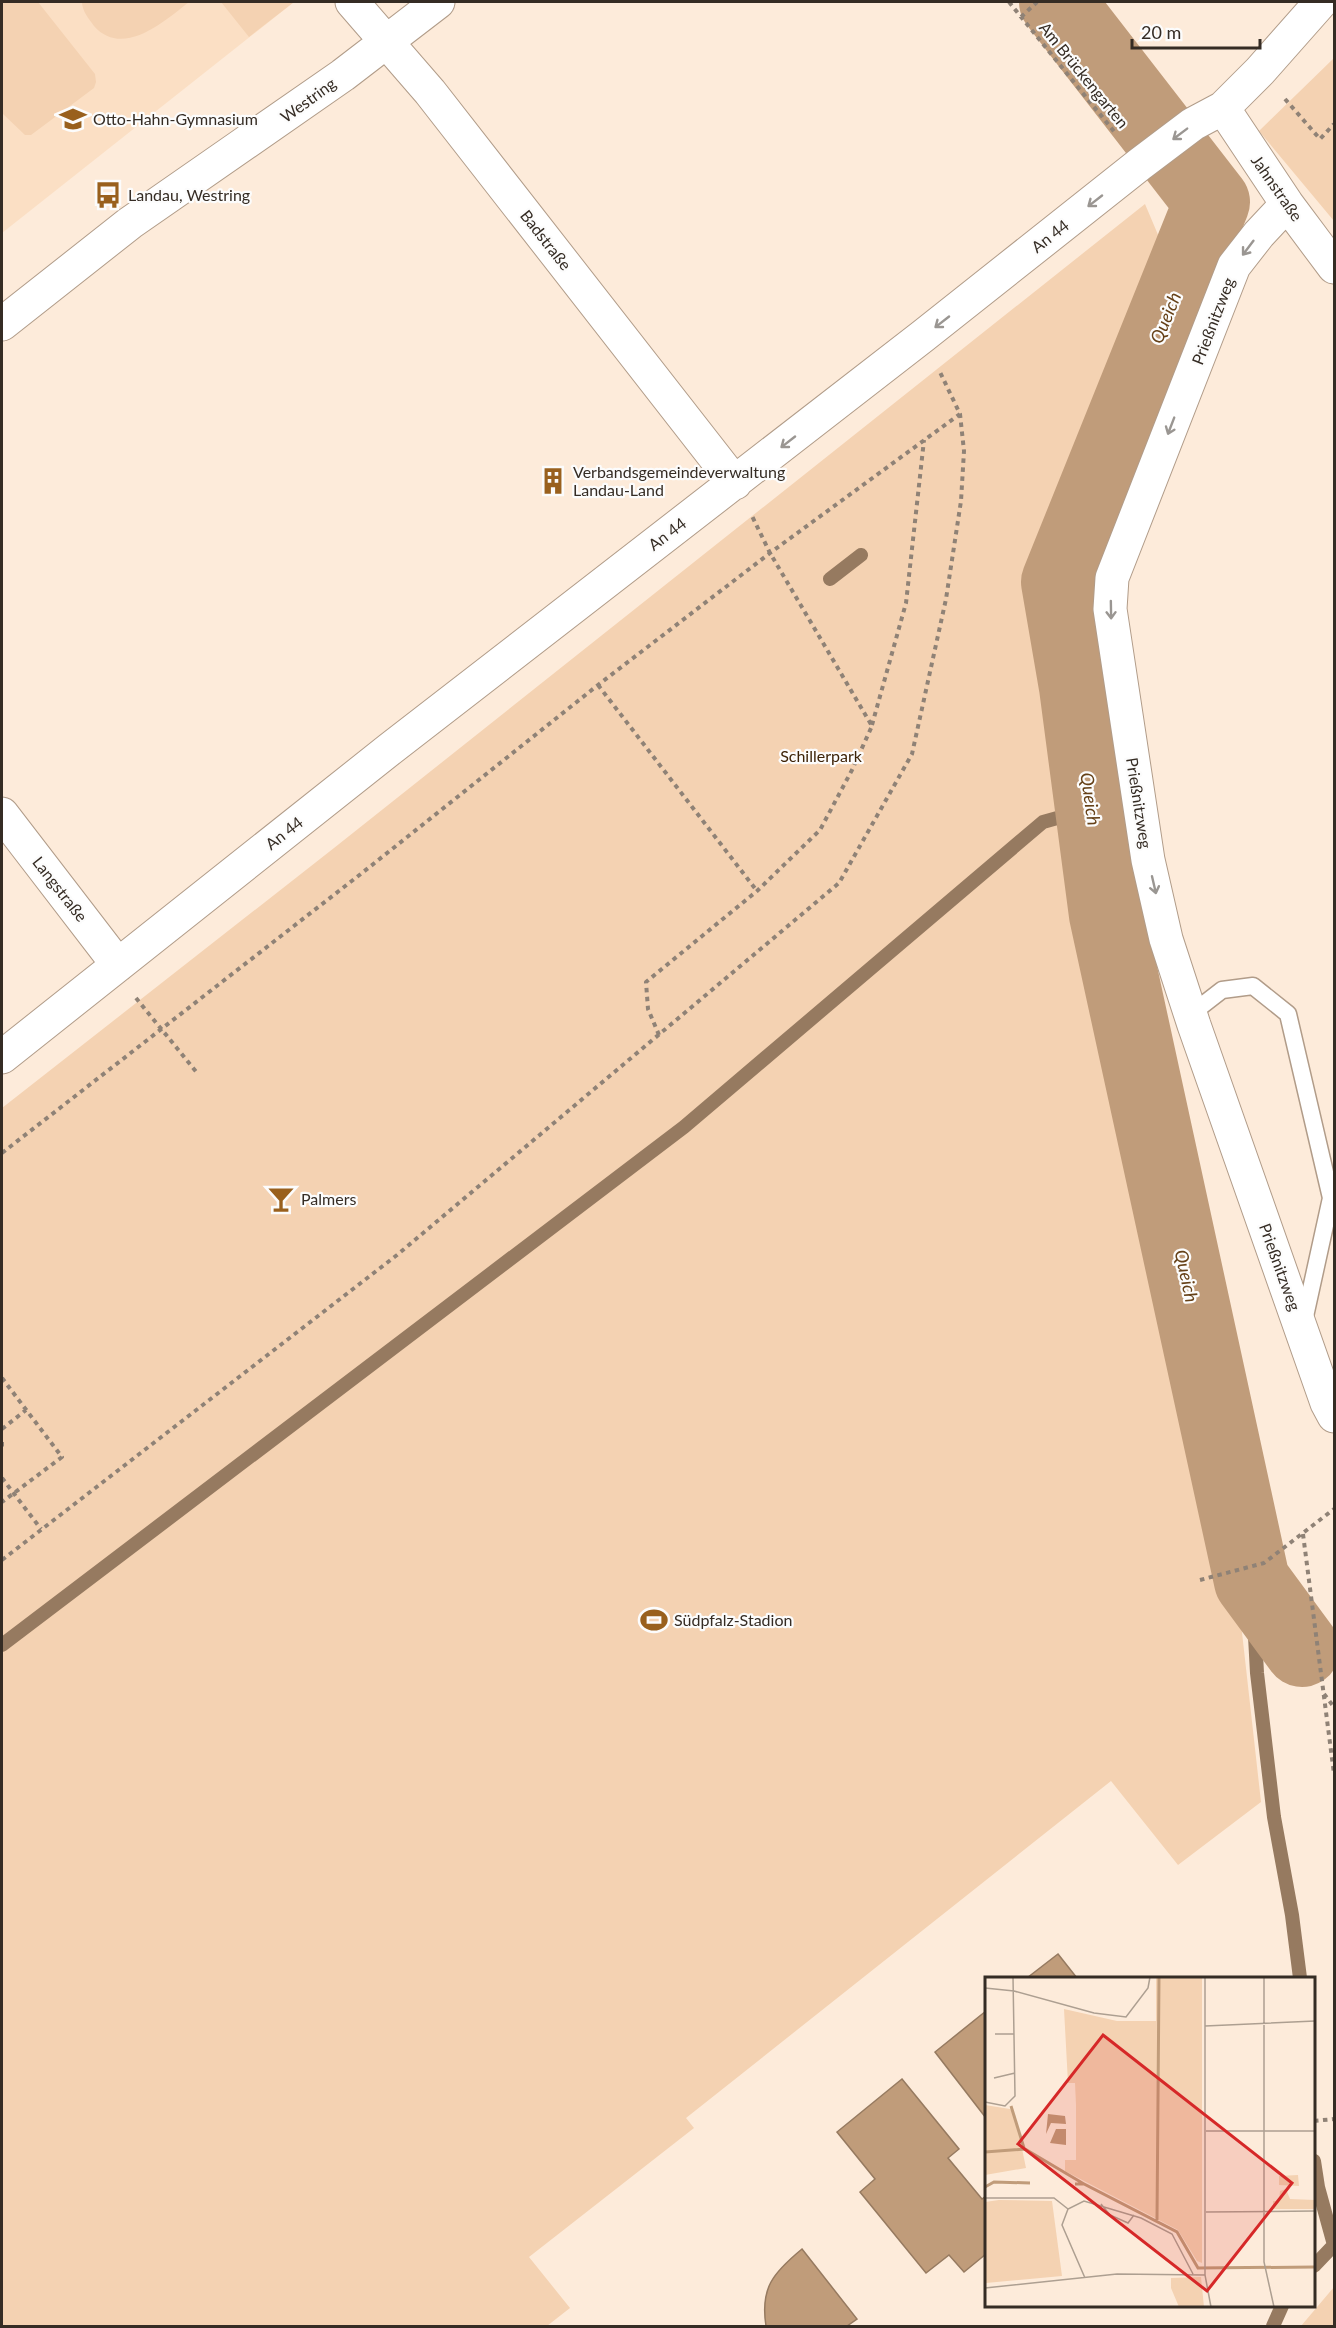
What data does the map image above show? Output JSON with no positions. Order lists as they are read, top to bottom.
{
  "streets": {
    "street": [
      "Westring",
      "Jahnstraße",
      "An 44",
      "Badstraße",
      "Prießnitzweg",
      "Langstraße"
    ],
    "path": ["Am Brückengarten"]
  },
  "crossings": [
    ["Am Brückengarten", "An 44"],
    ["Westring", "Badstraße"],
    ["Jahnstraße", "An 44"],
    ["Jahnstraße", "Prießnitzweg"],
    ["An 44", "Badstraße"],
    ["An 44", "Langstraße"]
  ],
  "one_way": ["An 44", "Prießnitzweg"],
  "water": ["Queich"],
  "parks": ["Schillerpark"],
  "places": {
    "school or university": ["Otto-Hahn-Gymnasium"],
    "bus stop": ["Landau, Westring"],
    "building": ["Verbandsgemeindeverwaltung Landau-Land"],
    "bar": ["Palmers"],
    "sports": ["Südpfalz-Stadion"]
  },
  "scale_bar": "20 m"
}
